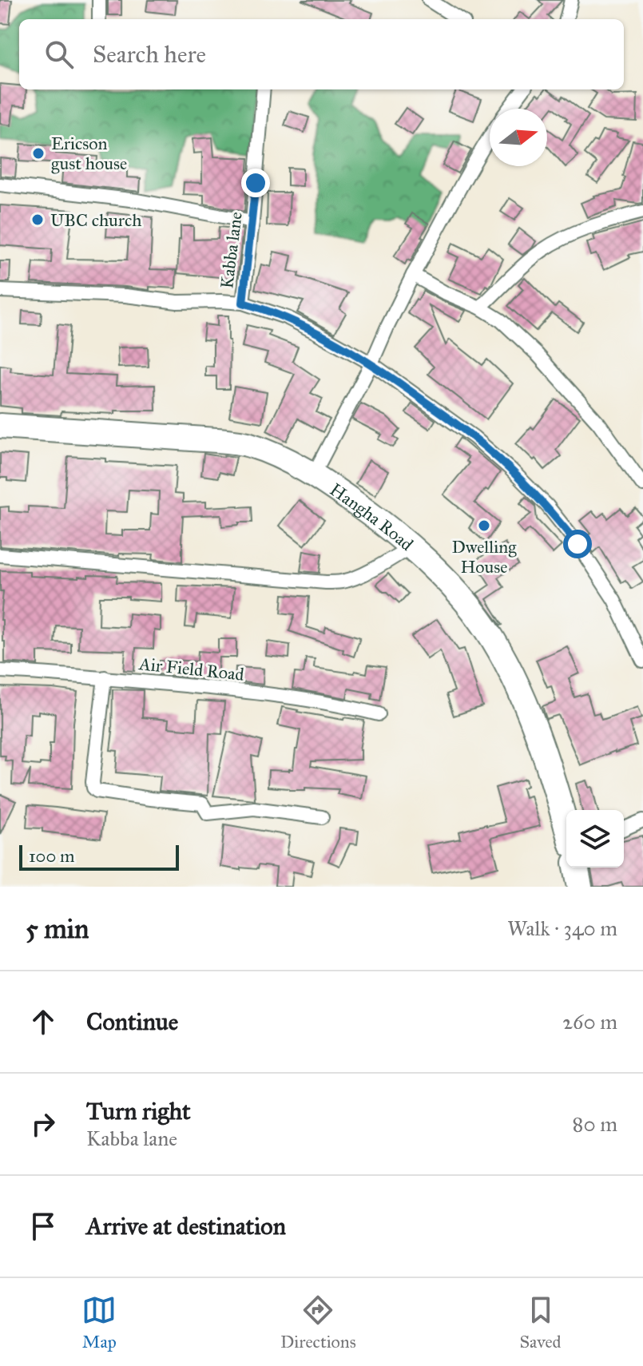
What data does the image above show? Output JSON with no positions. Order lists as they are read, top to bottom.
{
  "streets": {
    "highway": ["Hangha Road"],
    "street": ["Kabba lane", "Air Field Road"]
  },
  "places": ["Ericson gust house", "UBC church", "Dwelling House"],
  "scale_bar": "100 m",
  "north": "right",
  "page": {
    "search": "Search here",
    "scale": "100 m",
    "heading": ["5 min", "Walk · 340 m"],
    "list": [
      ["Continue", "260 m"],
      ["Turn right", "Kabba lane", "80 m"],
      "Arrive at destination"
    ],
    "nav": ["Map", "Directions", "Saved"]
  }
}
